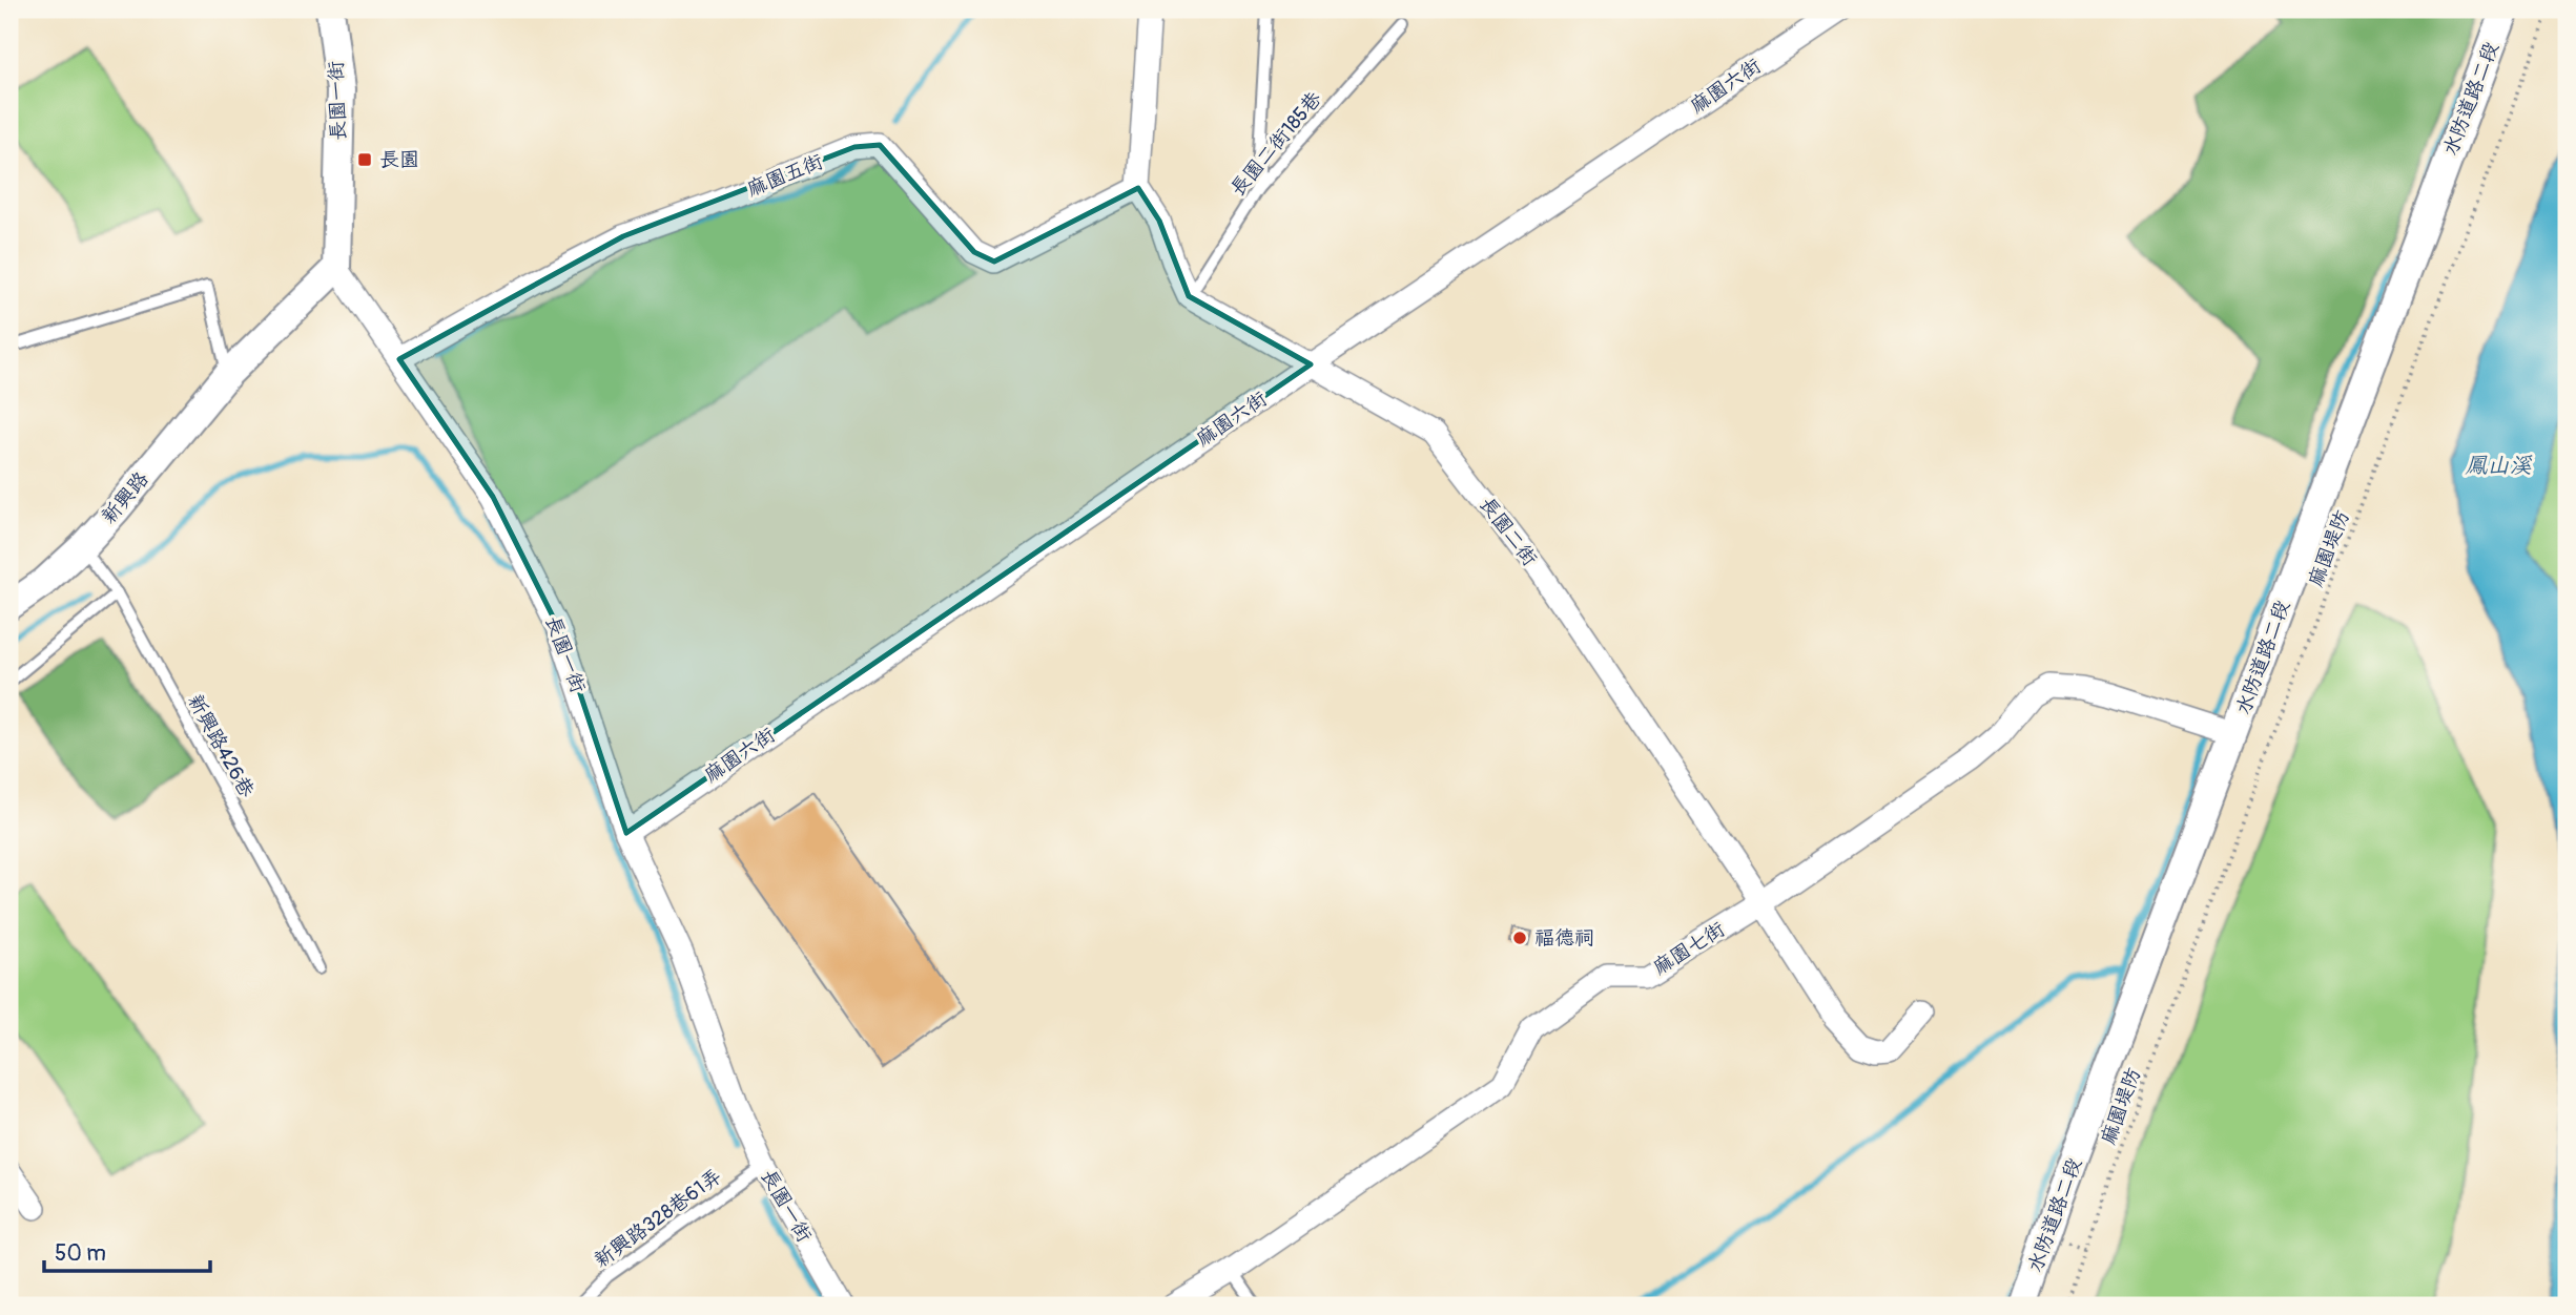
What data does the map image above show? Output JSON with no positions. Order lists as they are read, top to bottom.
{
  "streets": {
    "street": [
      "麻園六街",
      "水防道路二段",
      "長園一街",
      "麻園五街",
      "新興路",
      "長園二街",
      "麻園七街"
    ],
    "lane": ["長園二街185巷", "新興路426巷", "新興路328巷61弄"],
    "path": ["麻園堤防"]
  },
  "crossings": [
    ["麻園六街", "長園一街"],
    ["麻園六街", "長園二街"],
    ["水防道路二段", "麻園七街"],
    ["長園一街", "麻園五街"],
    ["長園一街", "新興路"],
    ["長園一街", "新興路328巷61弄"],
    ["長園二街185巷", "長園二街"],
    ["新興路", "新興路426巷"],
    ["長園二街", "麻園七街"]
  ],
  "water": ["鳳山溪"],
  "places": {
    "transit": ["長園"],
    "other": ["福德祠"]
  },
  "scale_bar": "50 m"
}
